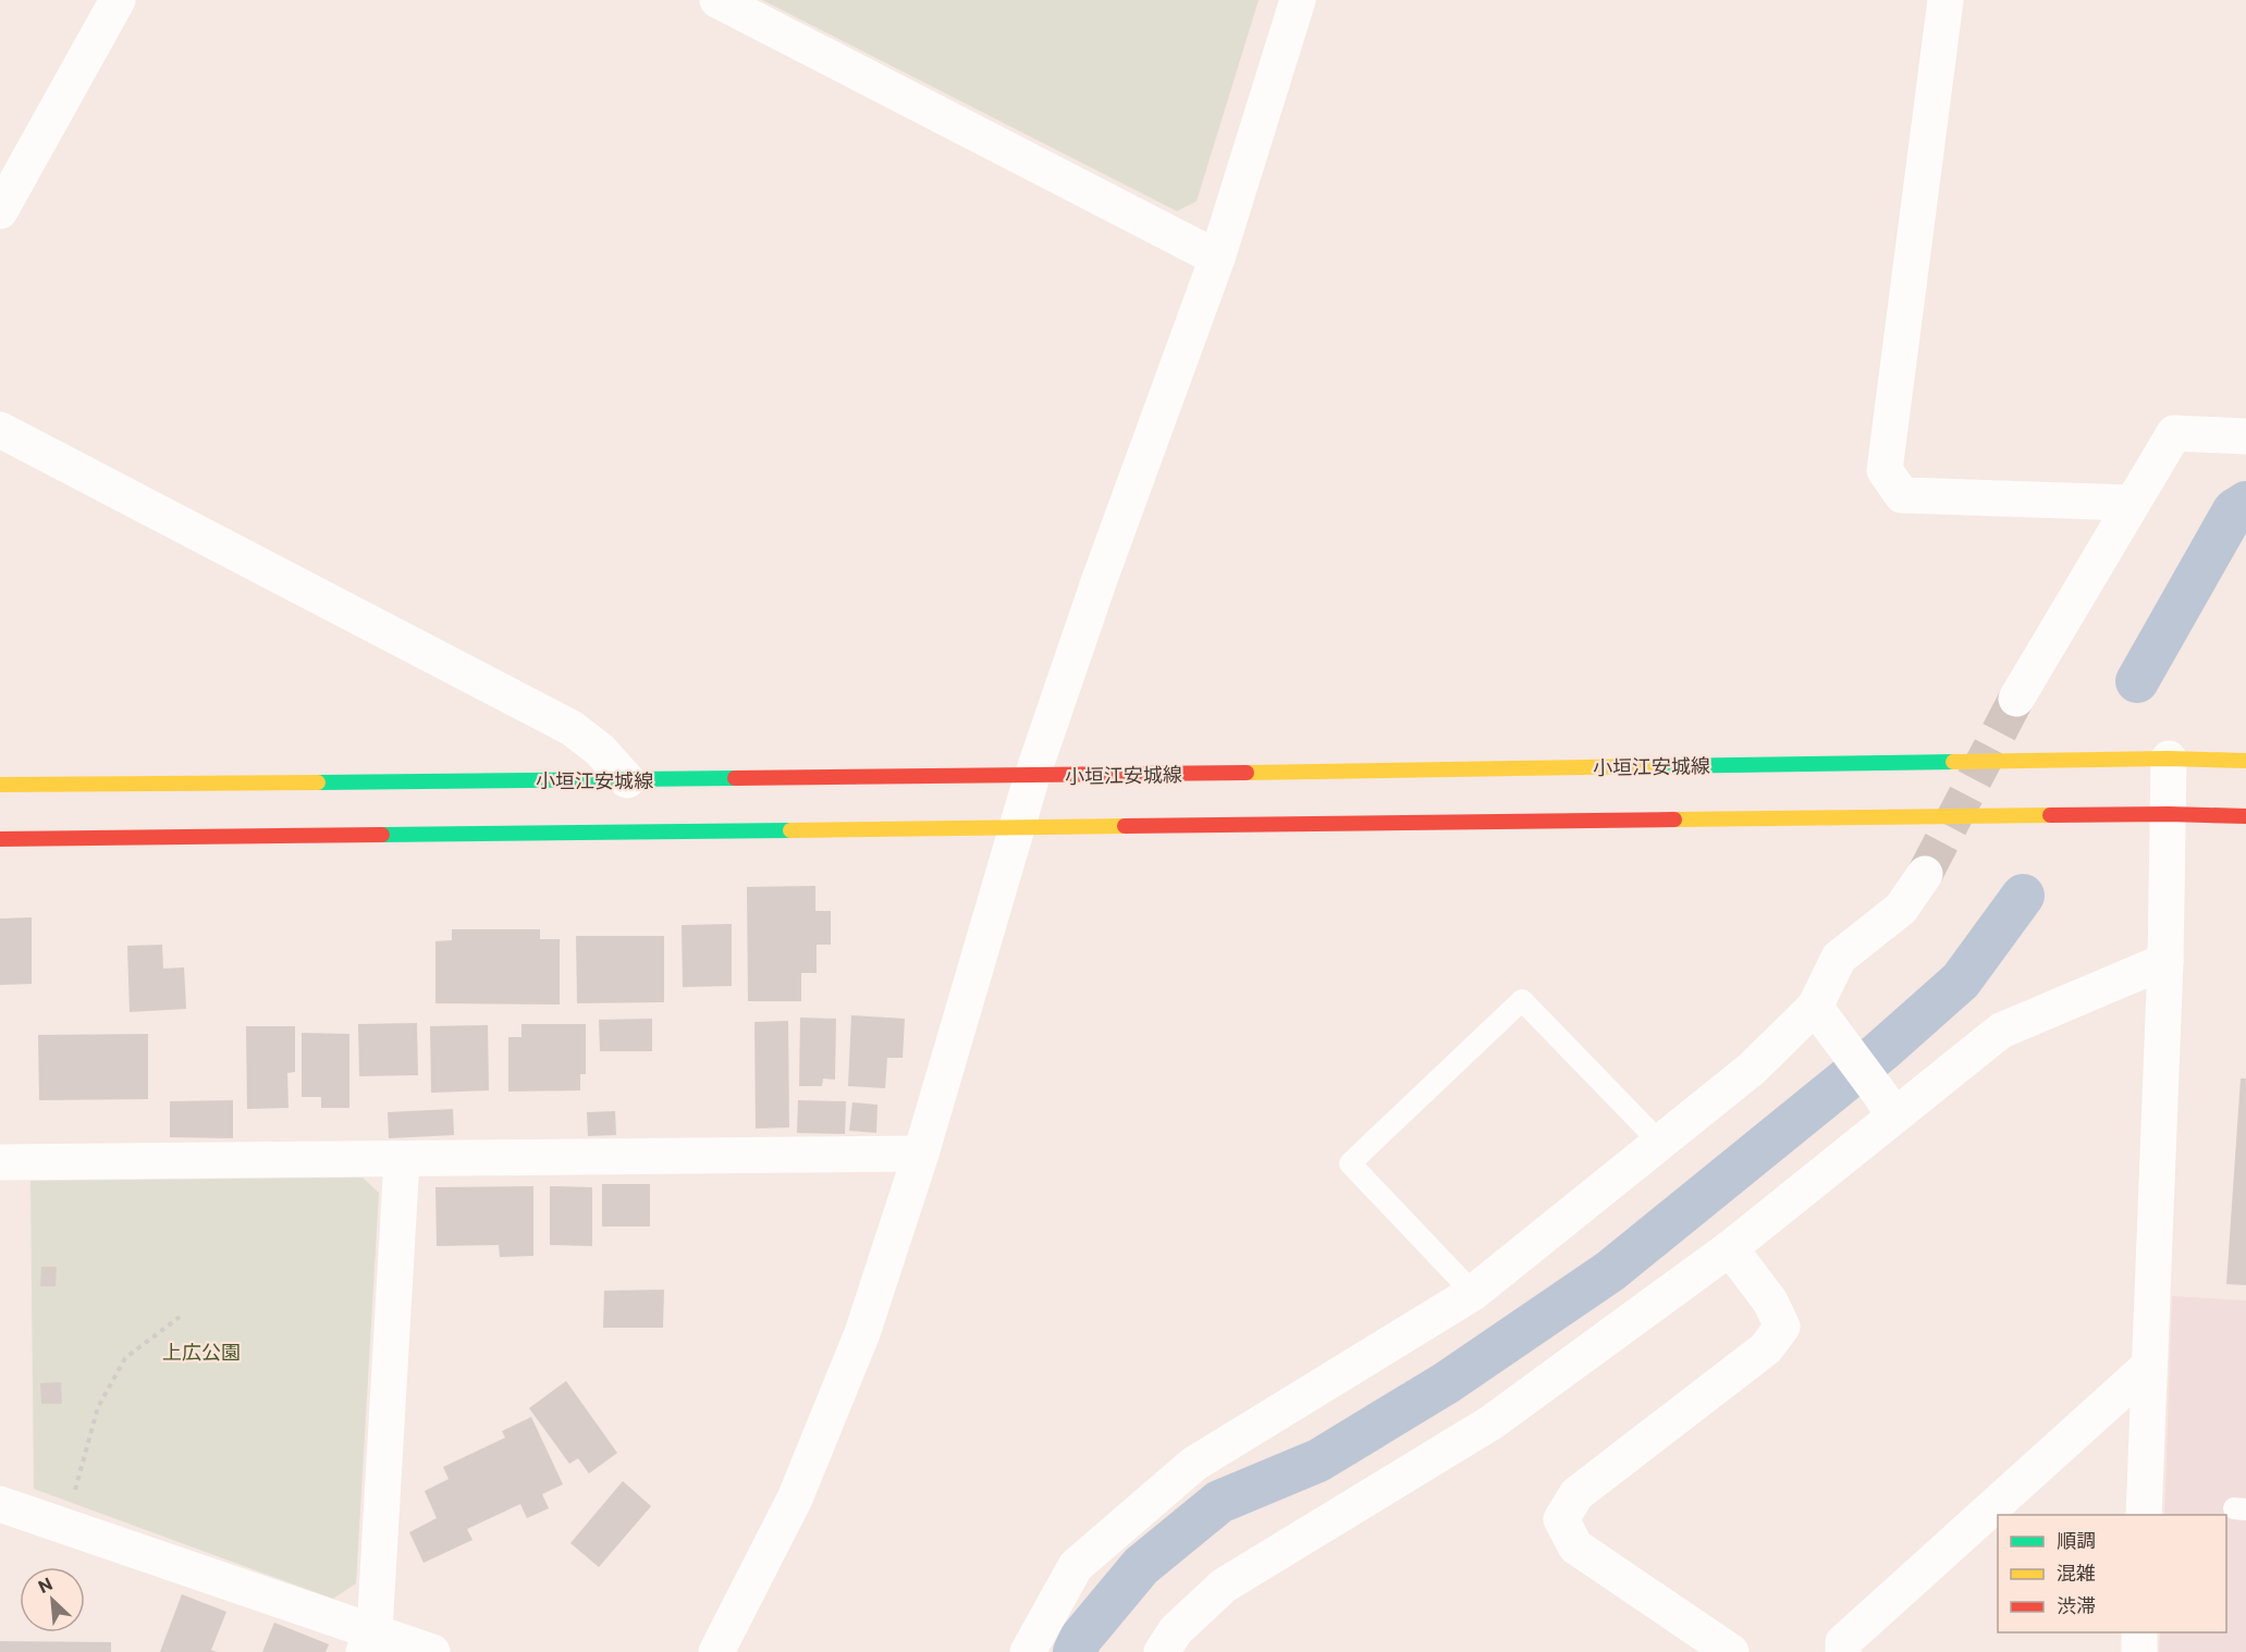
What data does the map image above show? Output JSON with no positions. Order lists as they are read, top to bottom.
{
  "streets": {
    "main road": ["小垣江安城線"]
  },
  "parks": ["上広公園"],
  "legend": ["順調", "混雑", "渋滞"],
  "north": "top left"
}
